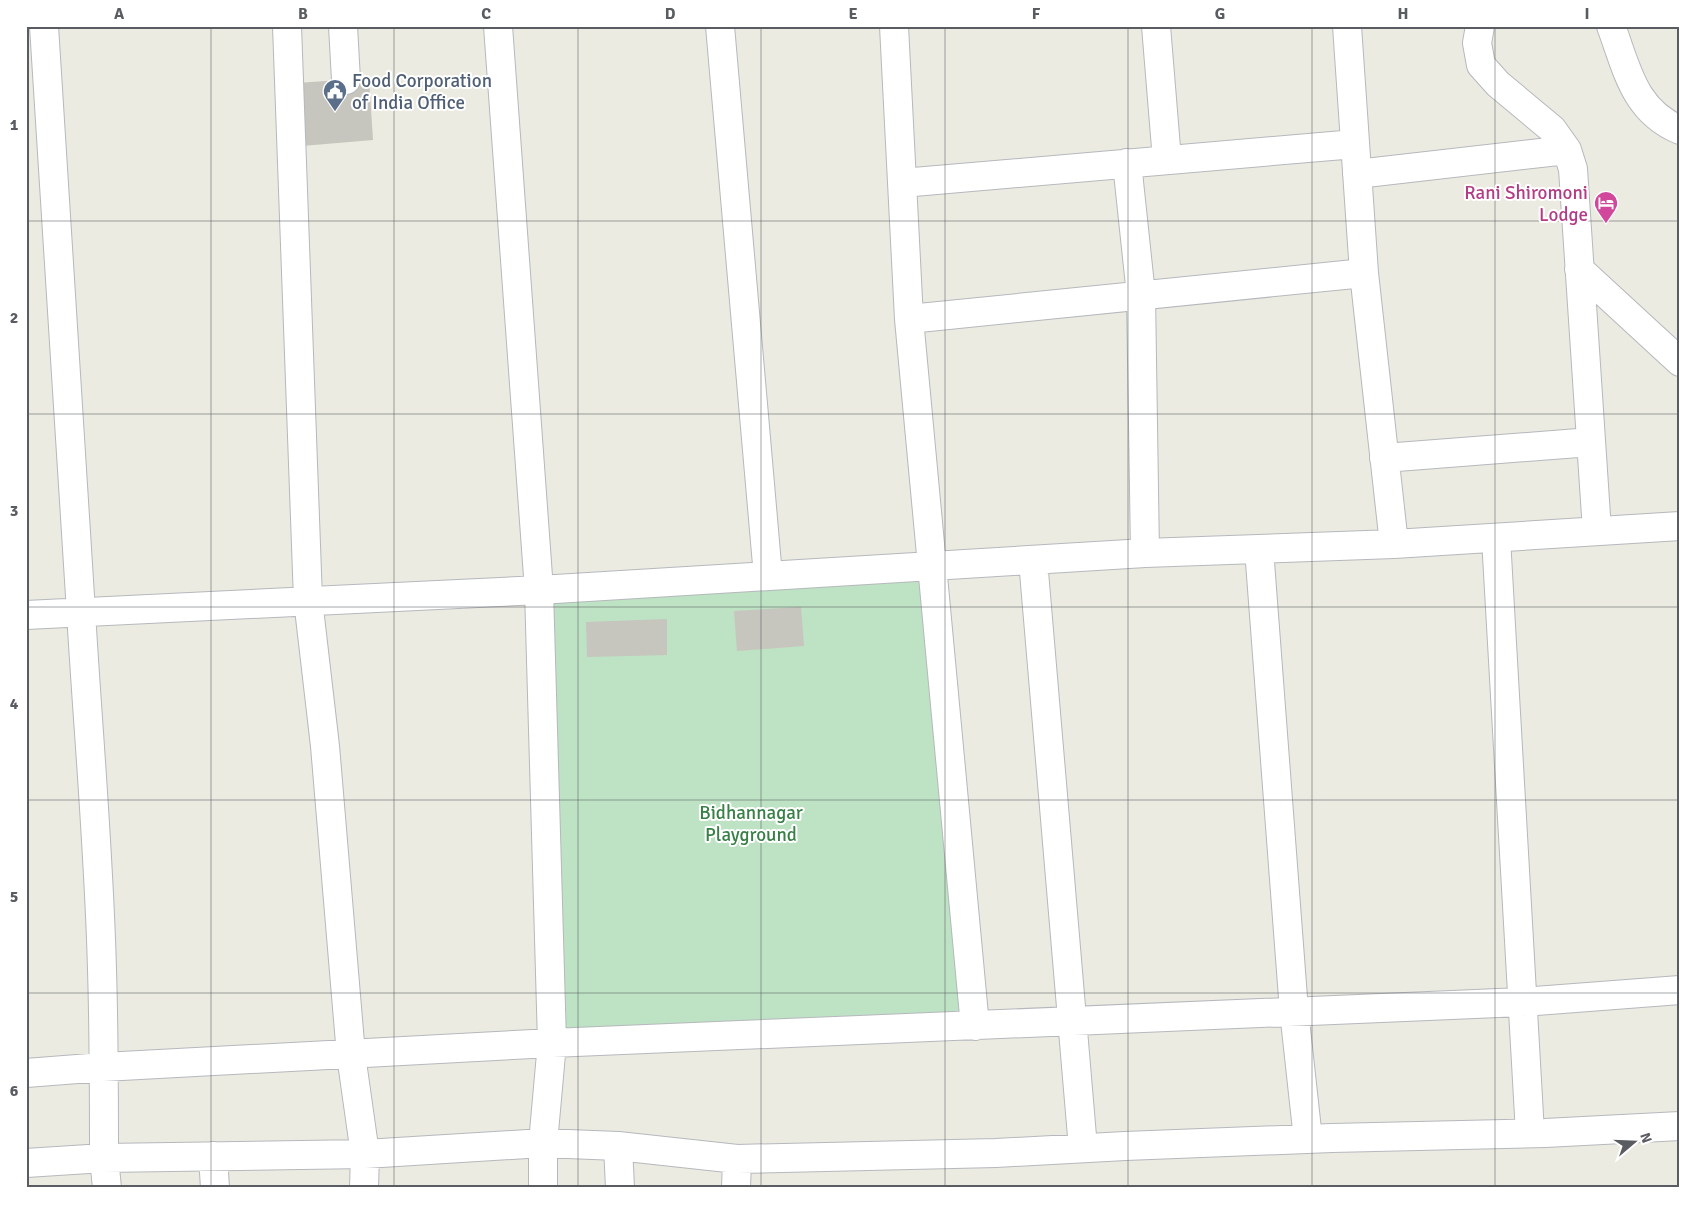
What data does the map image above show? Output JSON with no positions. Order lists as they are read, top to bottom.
{
  "parks": ["Bidhannagar Playground"],
  "places": {
    "public building": ["Food Corporation of India Office"],
    "hotel": ["Rani Shiromoni Lodge"]
  },
  "north": "right",
  "grid": {
    "columns": [
      "A",
      "B",
      "C",
      "D",
      "E",
      "F",
      "G",
      "H",
      "I"
    ],
    "rows": [
      "1",
      "2",
      "3",
      "4",
      "5",
      "6"
    ]
  }
}
